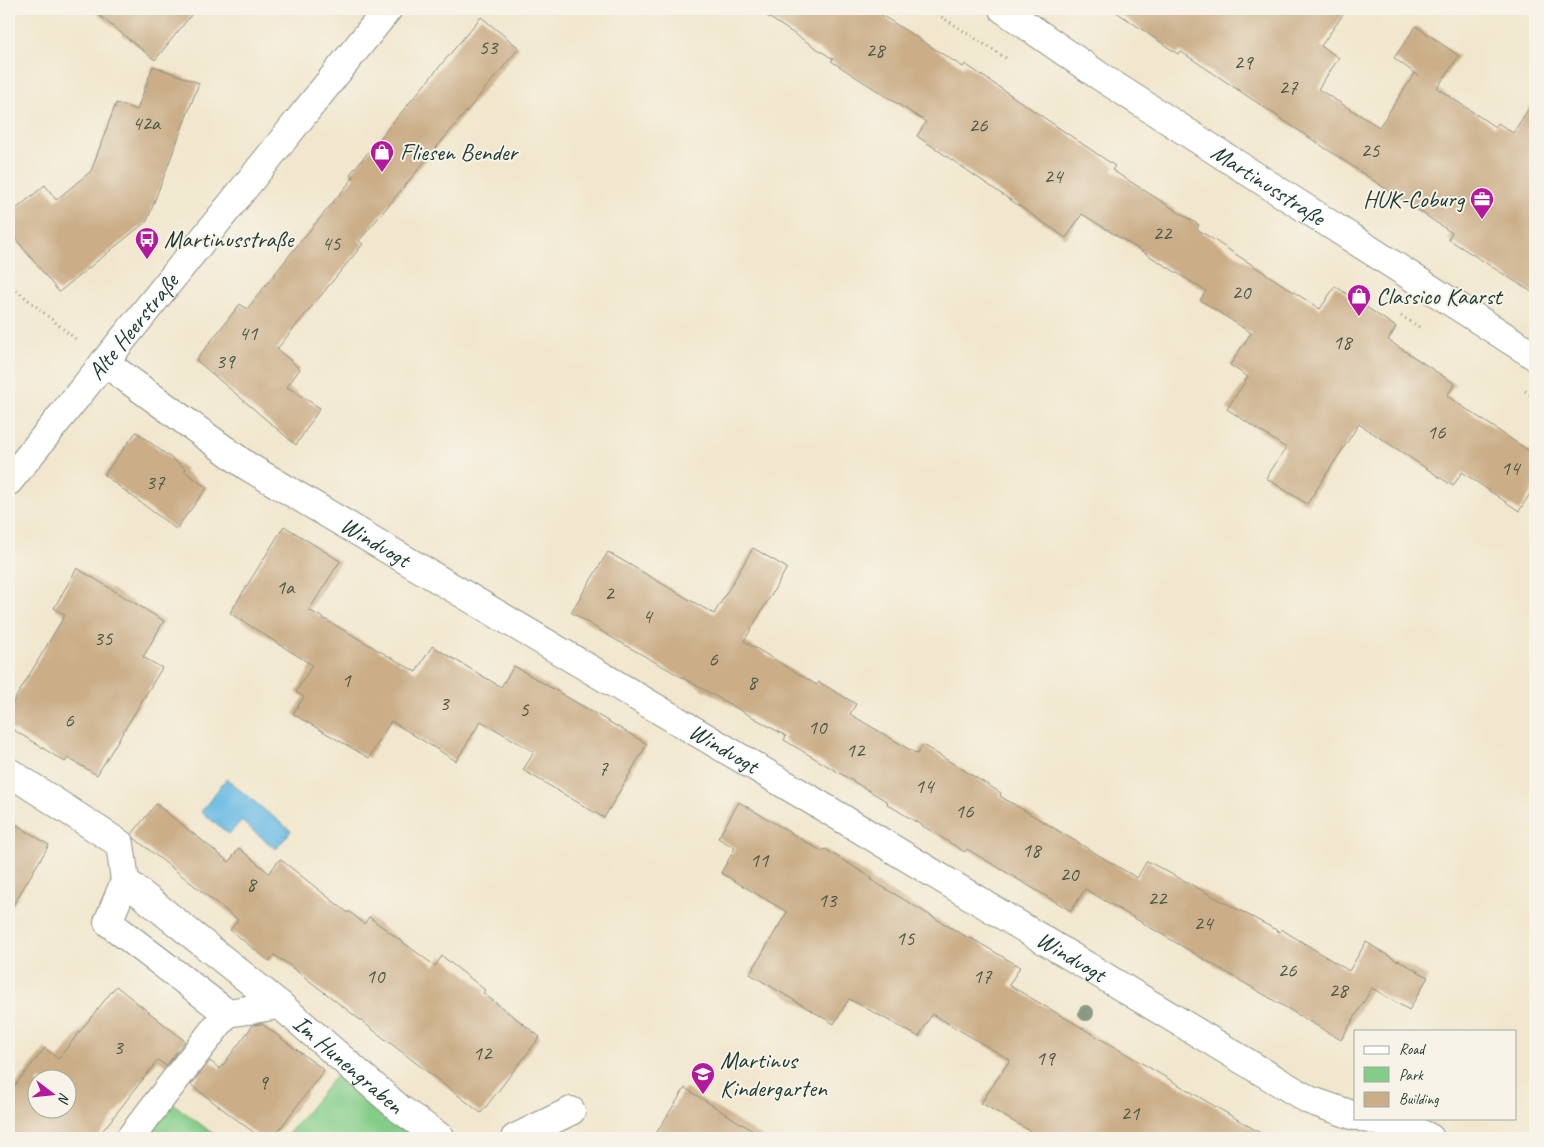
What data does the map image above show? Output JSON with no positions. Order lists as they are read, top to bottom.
{
  "streets": {
    "street": [
      "Martinusstraße",
      "Alte Heerstraße",
      "Windvogt",
      "Im Hunengraben"
    ]
  },
  "crossings": [
    ["Alte Heerstraße", "Windvogt"]
  ],
  "places": {
    "shop": ["Fliesen Bender", "Classico Kaarst"],
    "office": ["HUK-Coburg"],
    "bus stop": ["Martinusstraße"],
    "school or university": ["Martinus Kindergarten"]
  },
  "house_numbers": [
    "53",
    "28",
    "29",
    "27",
    "42a",
    "26",
    "25",
    "24",
    "22",
    "45",
    "20",
    "41",
    "18",
    "39",
    "16",
    "14",
    "37",
    "1a",
    "2",
    "4",
    "35",
    "6",
    "1",
    "8",
    "3",
    "5",
    "6",
    "10",
    "12",
    "7",
    "14",
    "16",
    "18",
    "11",
    "20",
    "8",
    "22",
    "13",
    "24",
    "15",
    "26",
    "10",
    "17",
    "28",
    "3",
    "12",
    "19",
    "9",
    "21"
  ],
  "legend": ["Road", "Park", "Building"],
  "north": "right"
}
